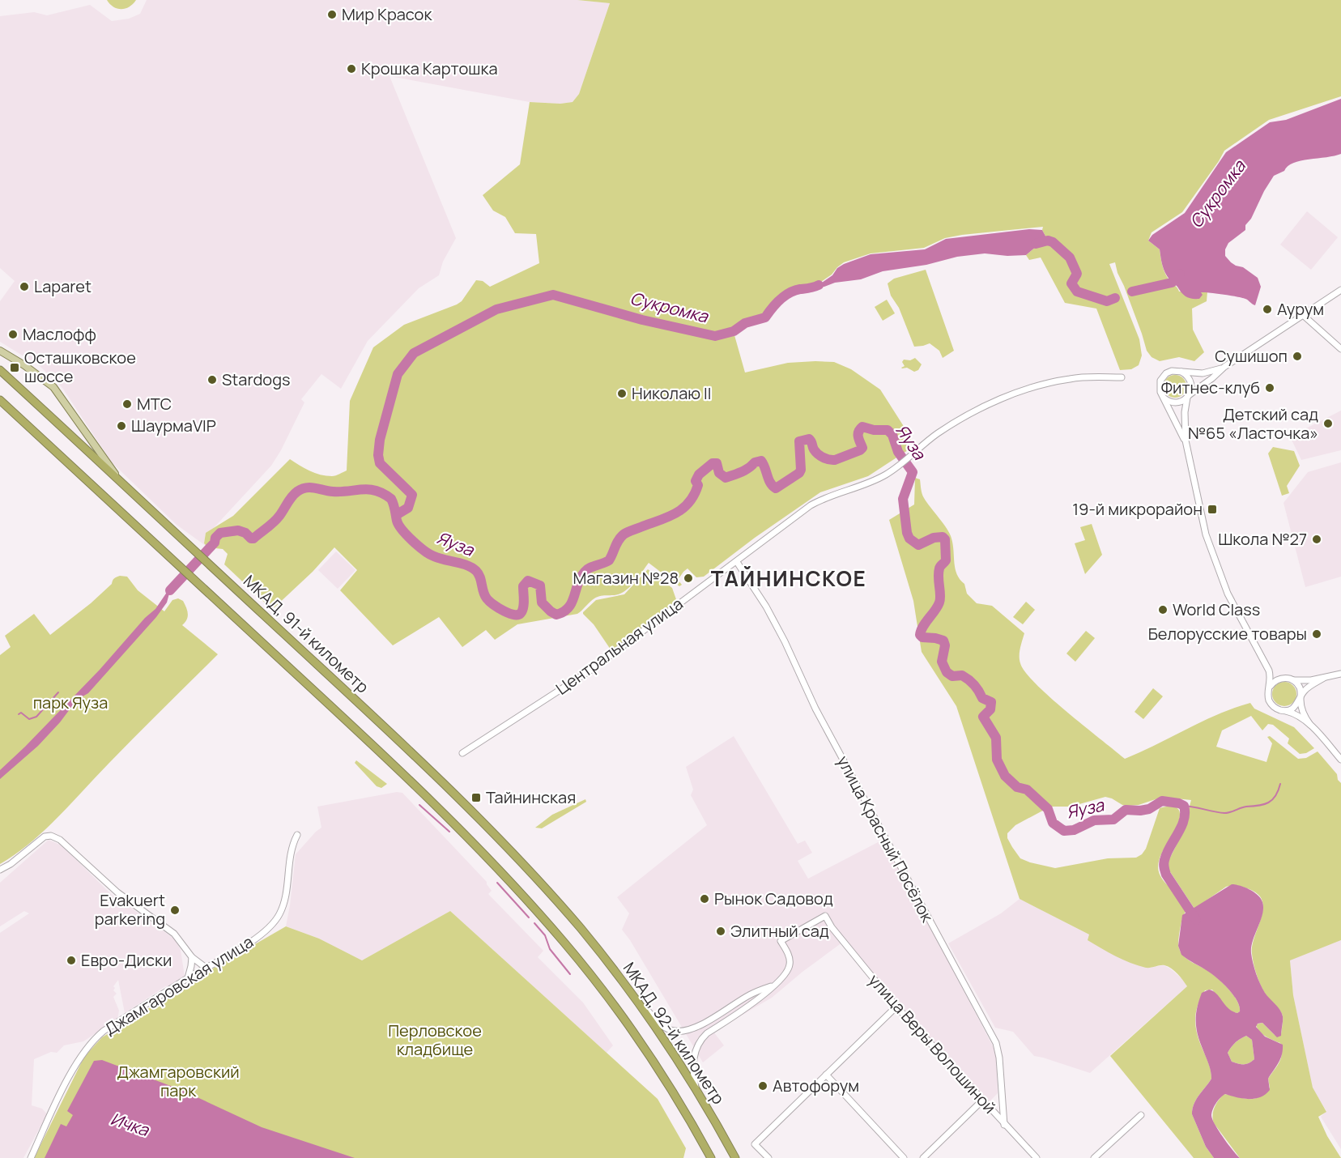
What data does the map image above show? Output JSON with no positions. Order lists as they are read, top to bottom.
{
  "streets": {
    "highway": ["МКАД, 91-й километр", "МКАД, 92-й километр"],
    "street": [
      "Центральная улица",
      "улица Красный Посёлок",
      "Джамгаровская улица",
      "улица Веры Волошиной"
    ]
  },
  "crossings": [
    ["МКАД, 91-й километр", "МКАД, 92-й километр"],
    ["Центральная улица", "улица Красный Посёлок"],
    ["улица Красный Посёлок", "улица Веры Волошиной"]
  ],
  "districts": ["ТАЙНИНСКОЕ"],
  "water": ["Сукромка", "Яуза", "Ичка"],
  "parks": ["парк Яуза", "Перловское кладбище", "Джамгаровский парк"],
  "places": {
    "other": [
      "Мир Красок",
      "Крошка Картошка",
      "Laparet",
      "Аурум",
      "Маслофф",
      "Сушишоп",
      "Stardogs",
      "Фитнес-клуб",
      "Николаю II",
      "МТС",
      "Детский сад №65 «Ласточка»",
      "ШаурмаVIP",
      "Школа №27",
      "Магазин №28",
      "World Class",
      "Белорусские товары",
      "Рынок Садовод",
      "Evakuert parkering",
      "Элитный сад",
      "Евро-Диски",
      "Автофорум"
    ],
    "transit": ["Осташковское шоссе", "19-й микрорайон", "Тайнинская"]
  }
}
